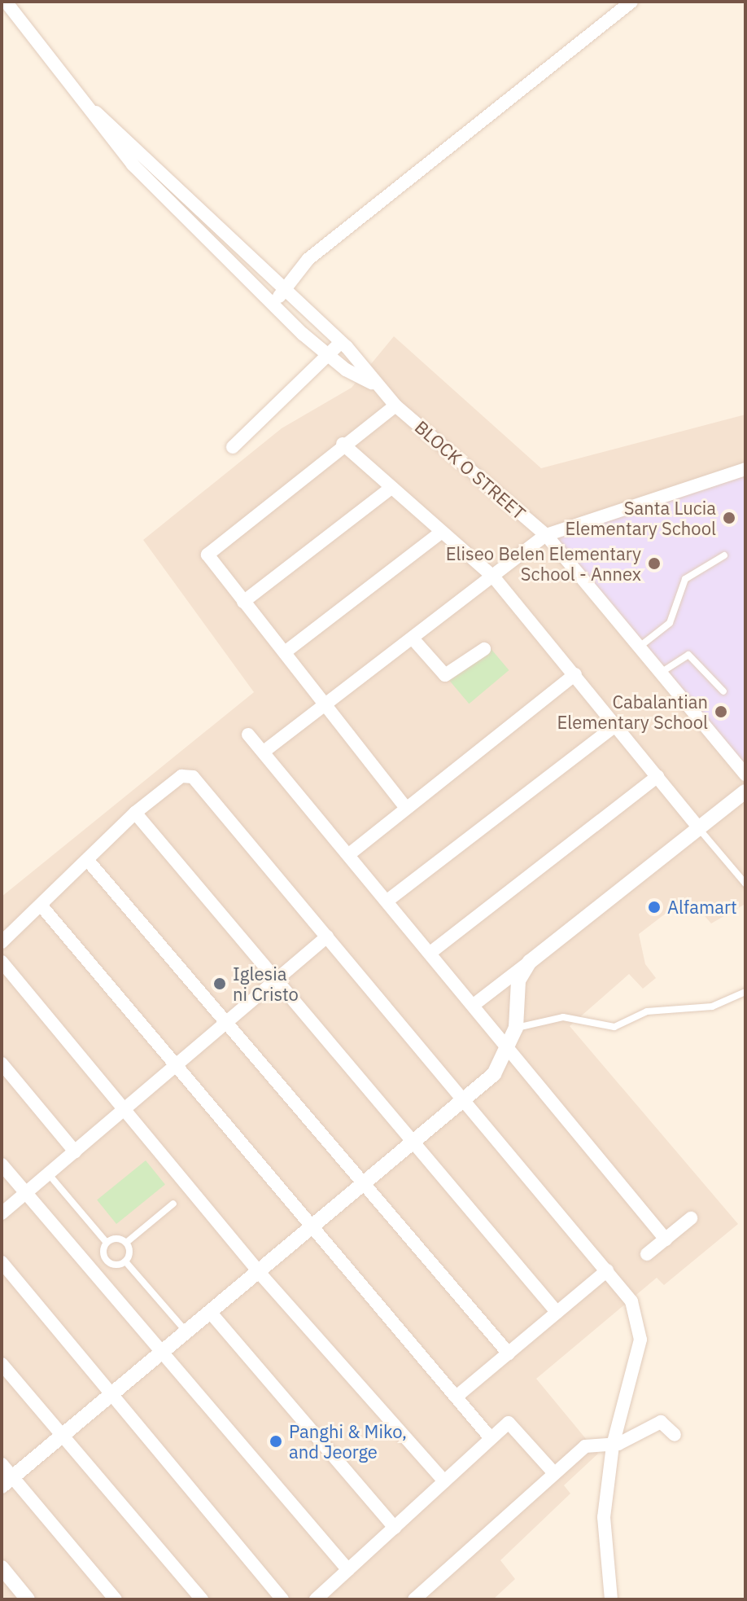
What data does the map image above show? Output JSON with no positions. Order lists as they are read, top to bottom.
{
  "streets": {
    "street": ["BLOCK O STREET"]
  },
  "places": [
    "Santa Lucia Elementary School",
    "Eliseo Belen Elementary School - Annex",
    "Cabalantian Elementary School",
    "Alfamart",
    "Iglesia ni Cristo",
    "Panghi & Miko, and Jeorge"
  ]
}
